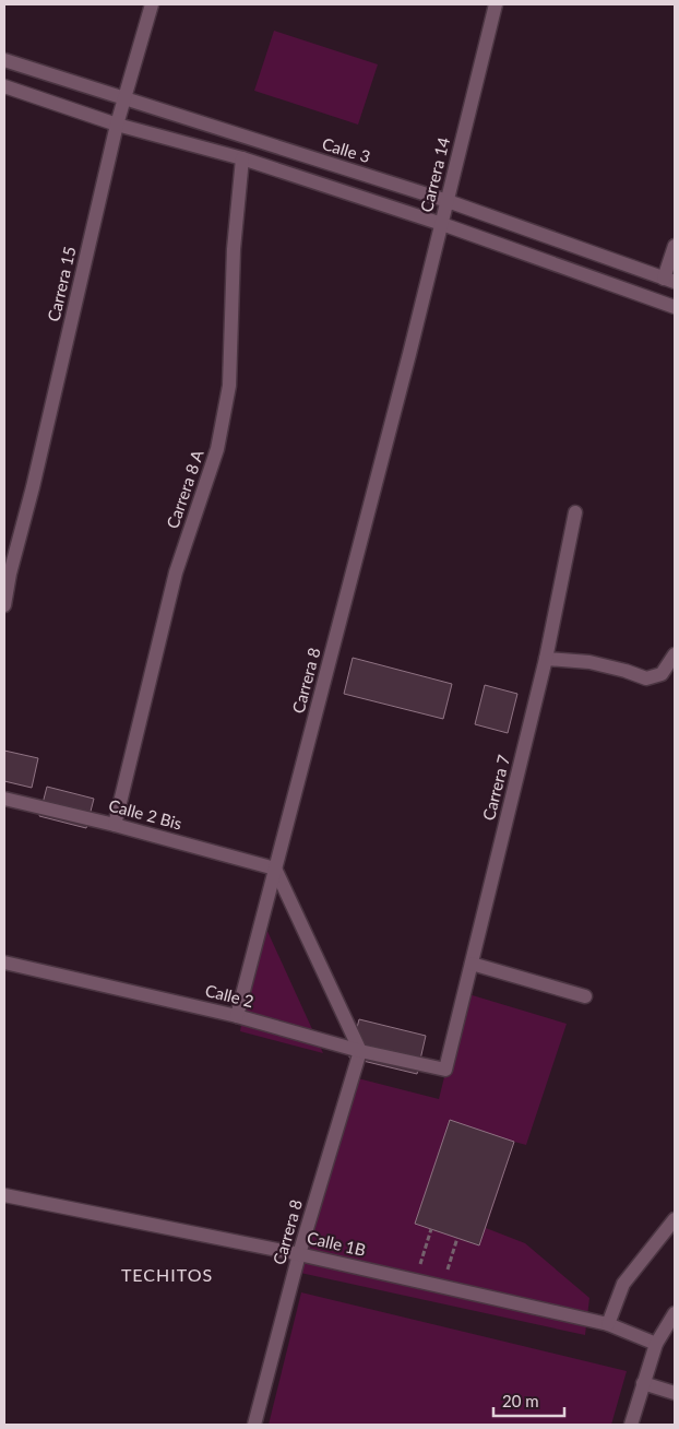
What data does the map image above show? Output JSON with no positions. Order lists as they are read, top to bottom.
{
  "streets": {
    "street": [
      "Calle 3",
      "Carrera 14",
      "Carrera 15",
      "Carrera 8 A",
      "Carrera 8",
      "Carrera 7",
      "Calle 2 Bis",
      "Calle 2",
      "Calle 1B"
    ]
  },
  "crossings": [
    ["Calle 3", "Carrera 14"],
    ["Calle 3", "Carrera 15"],
    ["Carrera 14", "Carrera 8"],
    ["Carrera 8 A", "Calle 2 Bis"],
    ["Carrera 8", "Calle 2 Bis"],
    ["Carrera 8", "Calle 2"],
    ["Carrera 8", "Calle 1B"],
    ["Carrera 7", "Calle 2"]
  ],
  "districts": ["TECHITOS"],
  "scale_bar": "20 m"
}
